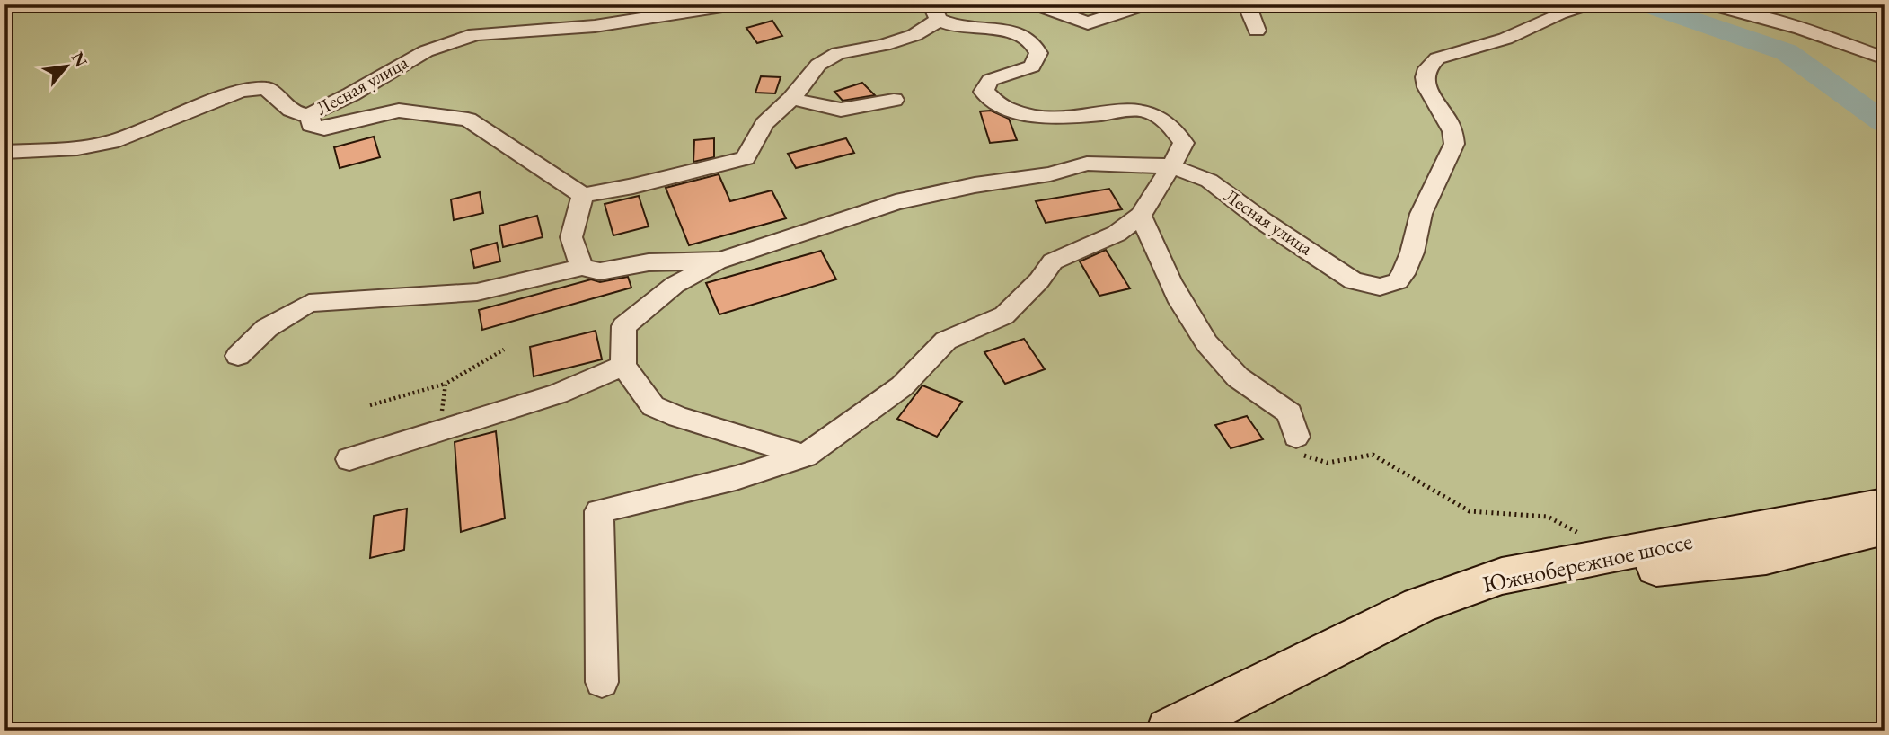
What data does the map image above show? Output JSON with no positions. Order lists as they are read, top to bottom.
{
  "streets": {
    "highway": ["Южнобережное шоссе"],
    "street": ["Лесная улица"]
  },
  "north": "top right"
}
